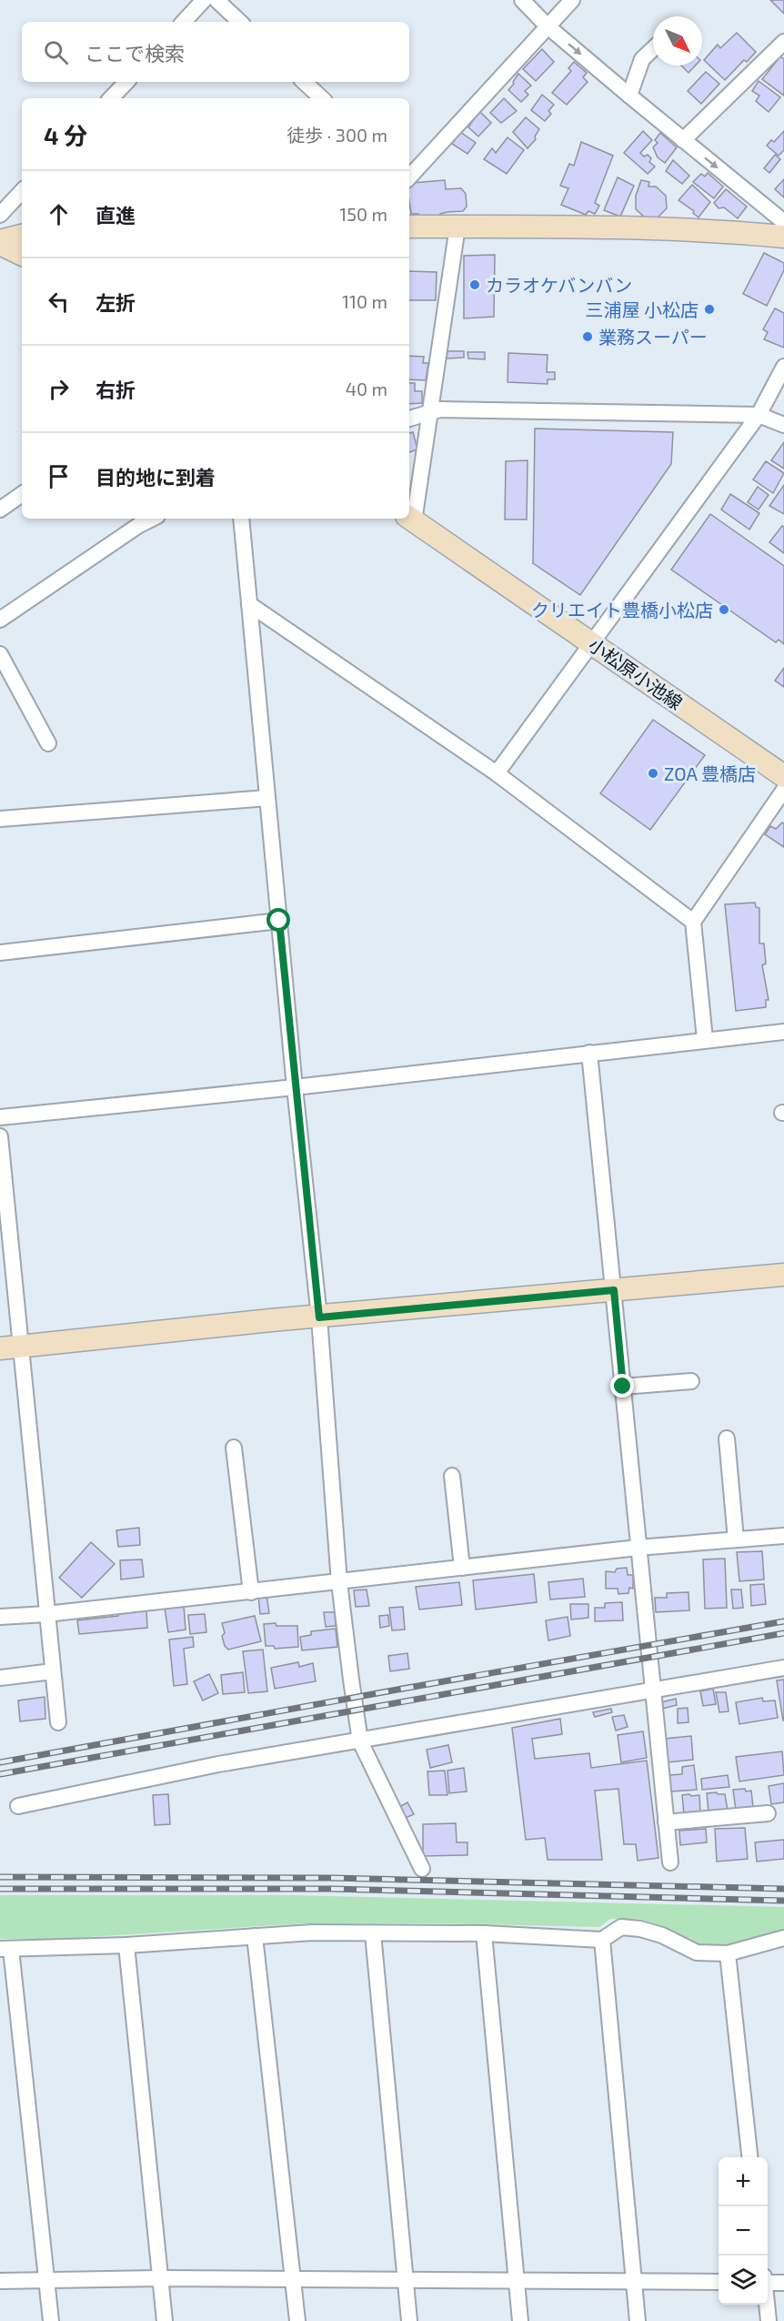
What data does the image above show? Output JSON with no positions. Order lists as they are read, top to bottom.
{
  "streets": {
    "street": ["小松原小池線"]
  },
  "places": [
    "カラオケバンバン",
    "三浦屋 小松店",
    "業務スーパー",
    "クリエイト豊橋小松店",
    "ZOA 豊橋店"
  ],
  "north": "bottom right",
  "page": {
    "search": "ここで検索",
    "heading": ["4 分", "徒歩 · 300 m"],
    "list": [
      ["直進", "150 m"],
      ["左折", "110 m"],
      ["右折", "40 m"],
      "目的地に到着"
    ],
    "map_buttons": ["+", "−"]
  }
}
